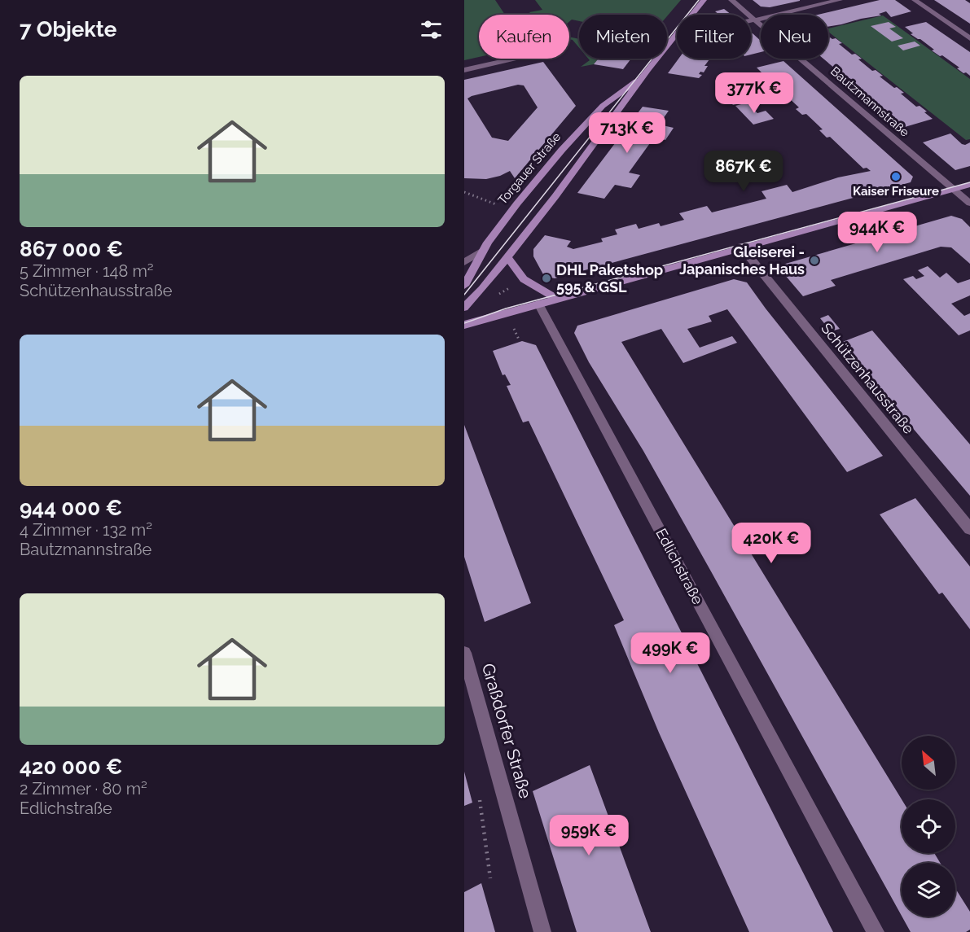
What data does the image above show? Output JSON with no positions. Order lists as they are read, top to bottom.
{
  "streets": {
    "main road": ["Torgauer Straße"],
    "street": [
      "Bautzmannstraße",
      "Schützenhausstraße",
      "Edlichstraße",
      "Graßdorfer Straße"
    ]
  },
  "places": ["Kaiser Friseure", "Gleiserei - Japanisches Haus", "DHL Paketshop 595 & GSL"],
  "north": "top left",
  "page": {
    "heading": "7 Objekte",
    "chip": [
      "Kaufen",
      "Mieten",
      "Filter",
      "Neu"
    ],
    "list": [
      {
        "name": "867 000 €",
        "note": "5 Zimmer · 148 m² · Schützenhausstraße"
      },
      {
        "name": "944 000 €",
        "note": "4 Zimmer · 132 m² · Bautzmannstraße"
      },
      {
        "name": "420 000 €",
        "note": "2 Zimmer · 80 m² · Edlichstraße"
      }
    ],
    "price": [
      "377K €",
      "713K €",
      "867K €",
      "944K €",
      "420K €",
      "499K €",
      "959K €"
    ]
  }
}
